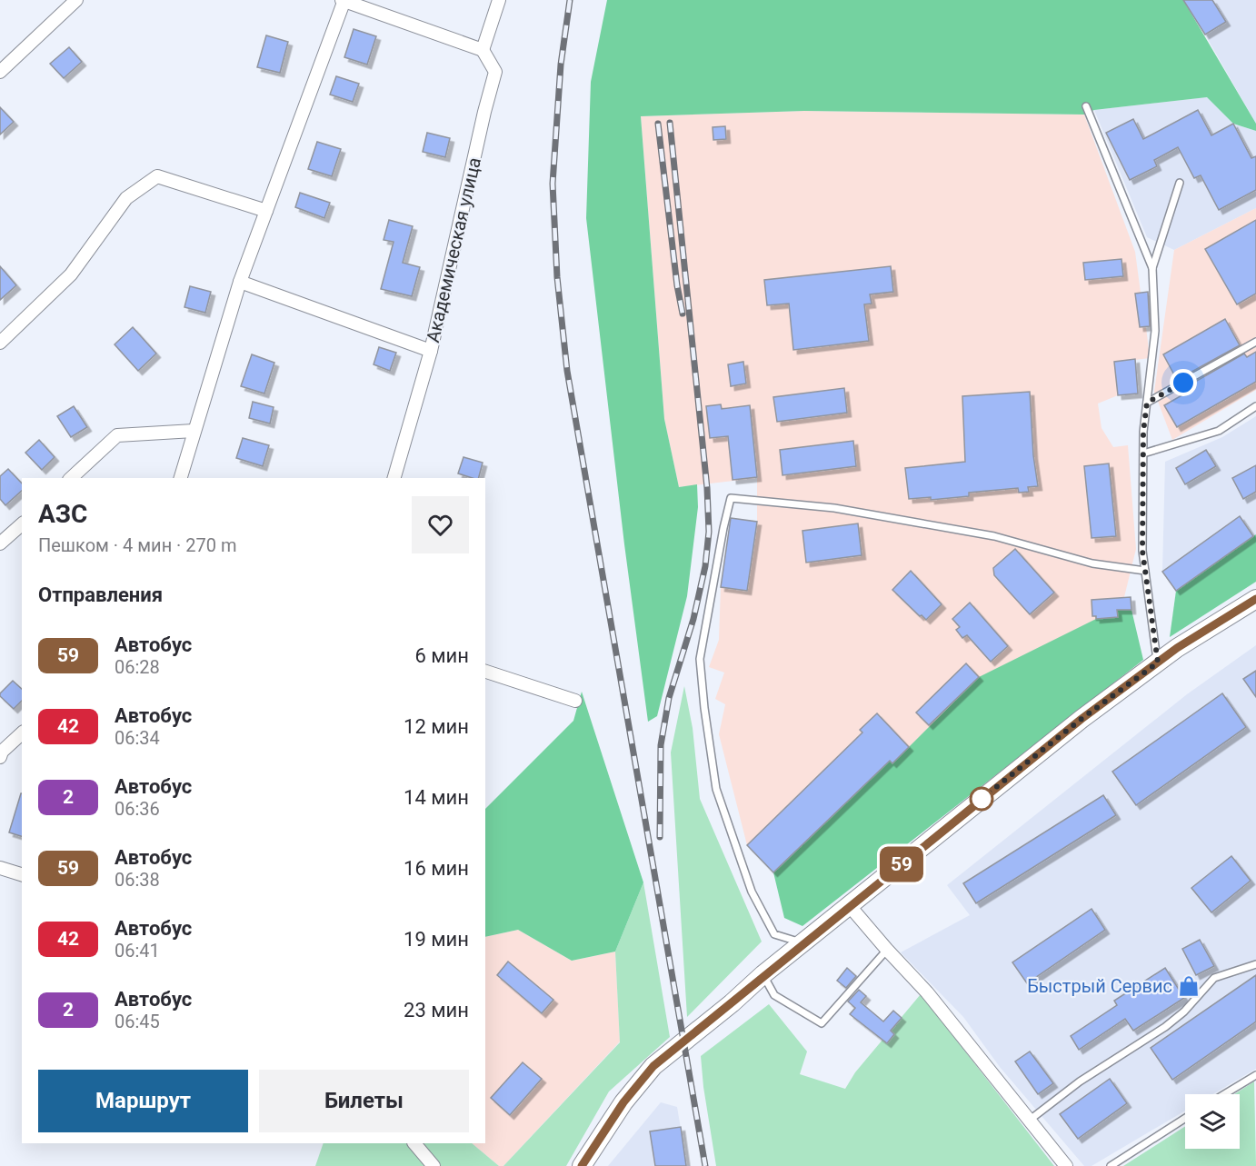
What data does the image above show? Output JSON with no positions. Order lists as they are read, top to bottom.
{
  "streets": {
    "street": ["Академическая улица"]
  },
  "places": {
    "shop": ["Быстрый Сервис"]
  },
  "lines": ["bus line 59"],
  "page": {
    "on_map": "59",
    "heading": [
      ["АЗС", "Пешком · 4 мин · 270 m"],
      "Отправления"
    ],
    "list": [
      {
        "mark": "59",
        "name": "Автобус",
        "note": "06:28",
        "value": "6 мин"
      },
      {
        "mark": "42",
        "name": "Автобус",
        "note": "06:34",
        "value": "12 мин"
      },
      {
        "mark": "2",
        "name": "Автобус",
        "note": "06:36",
        "value": "14 мин"
      },
      {
        "mark": "59",
        "name": "Автобус",
        "note": "06:38",
        "value": "16 мин"
      },
      {
        "mark": "42",
        "name": "Автобус",
        "note": "06:41",
        "value": "19 мин"
      },
      {
        "mark": "2",
        "name": "Автобус",
        "note": "06:45",
        "value": "23 мин"
      }
    ],
    "buttons": ["Маршрут", "Билеты"]
  }
}
